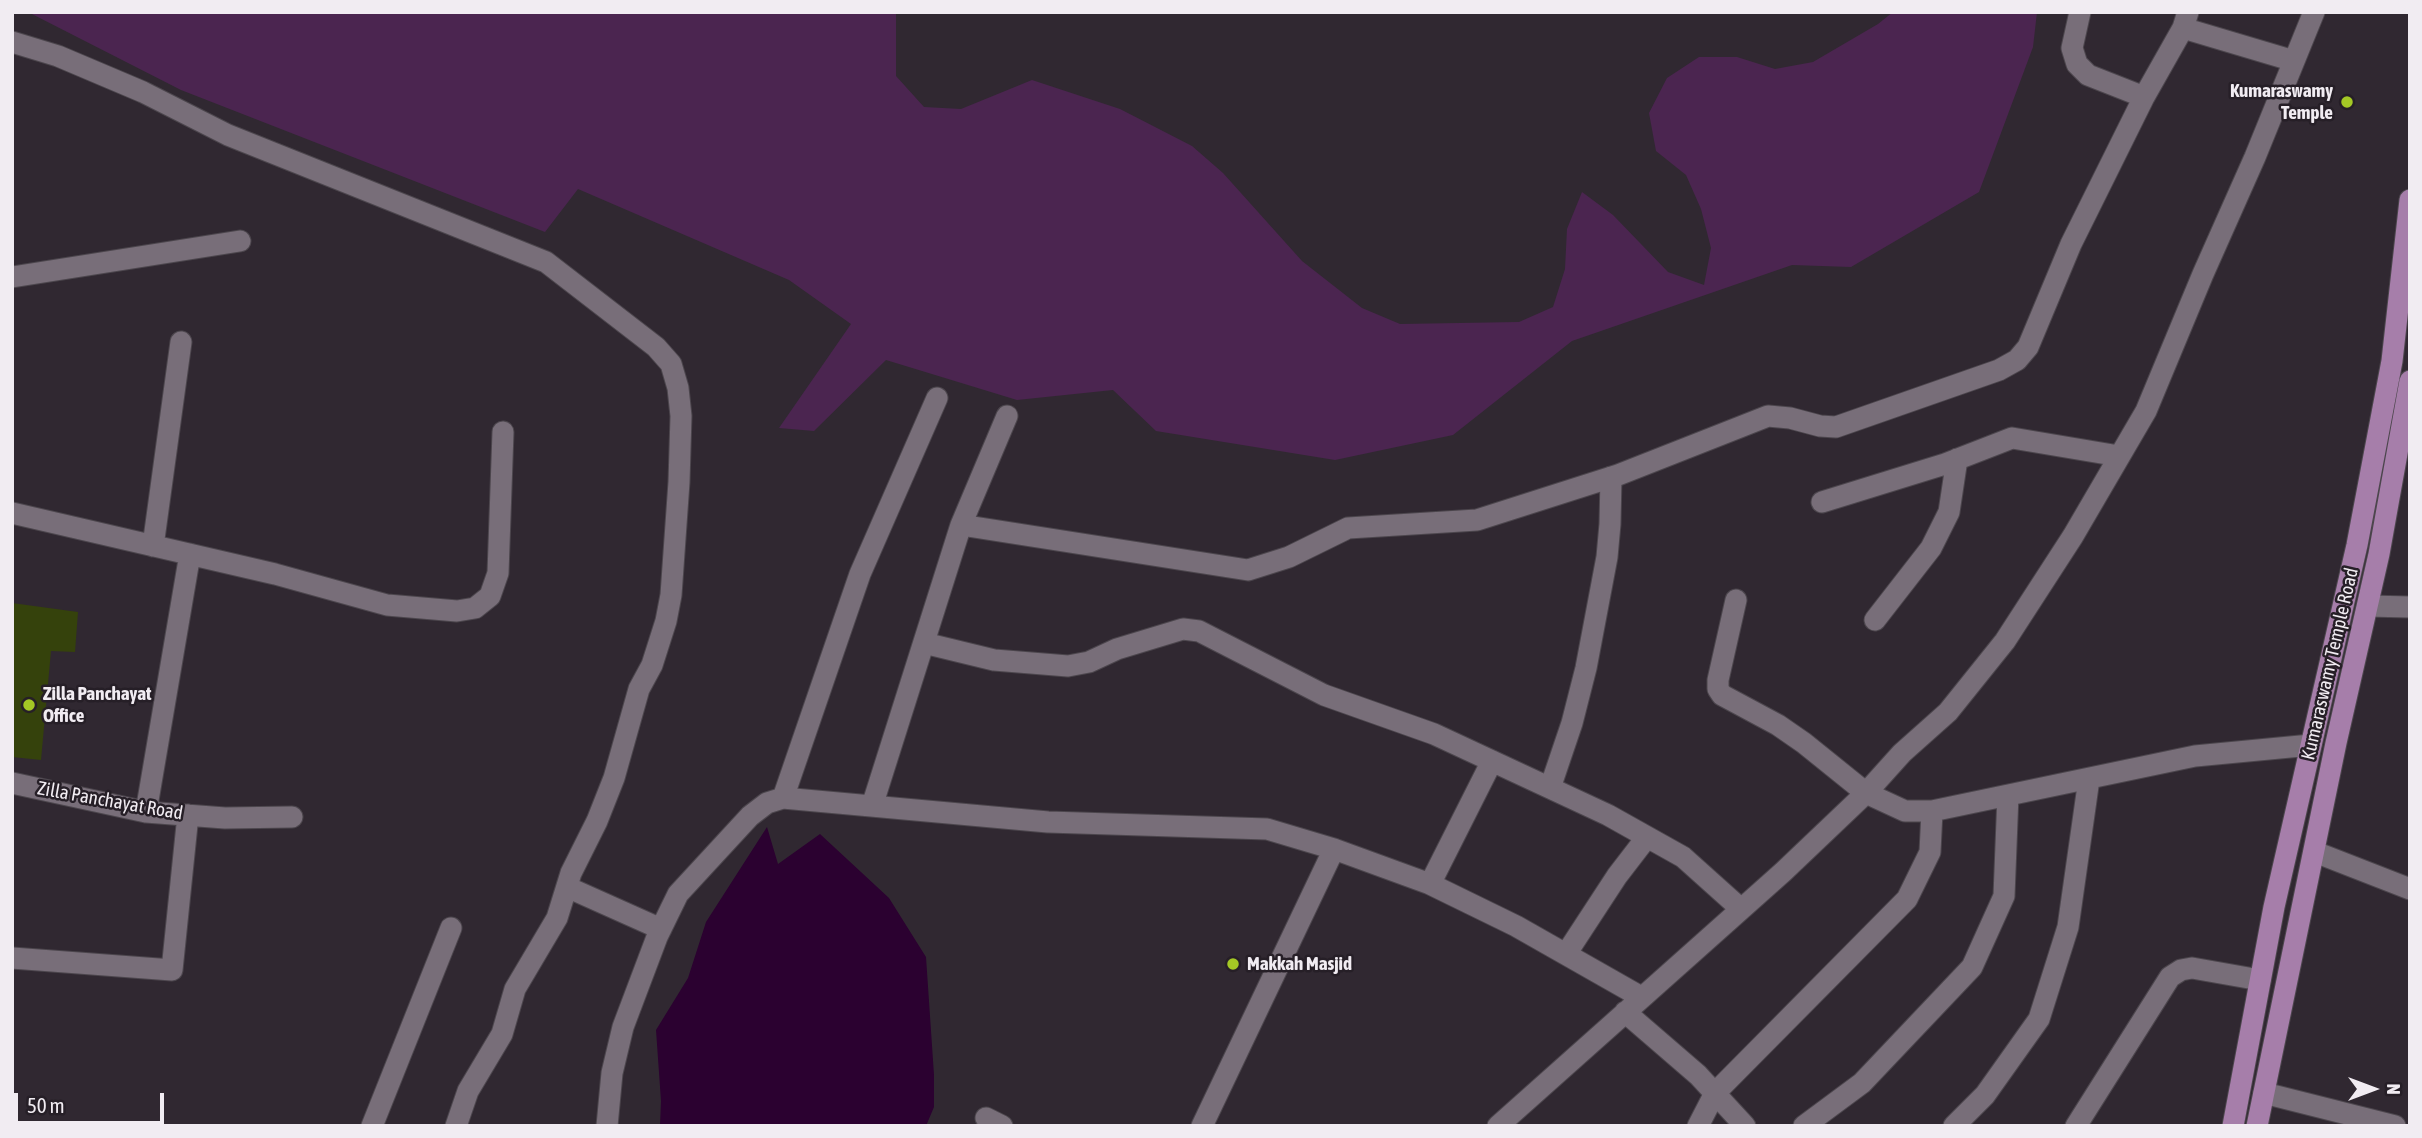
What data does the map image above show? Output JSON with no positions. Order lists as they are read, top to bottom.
{
  "streets": {
    "main road": ["Kumaraswamy Temple Road"],
    "street": ["Zilla Panchayat Road"]
  },
  "places": ["Kumaraswamy Temple", "Zilla Panchayat Office", "Makkah Masjid"],
  "scale_bar": "50 m",
  "north": "right"
}
